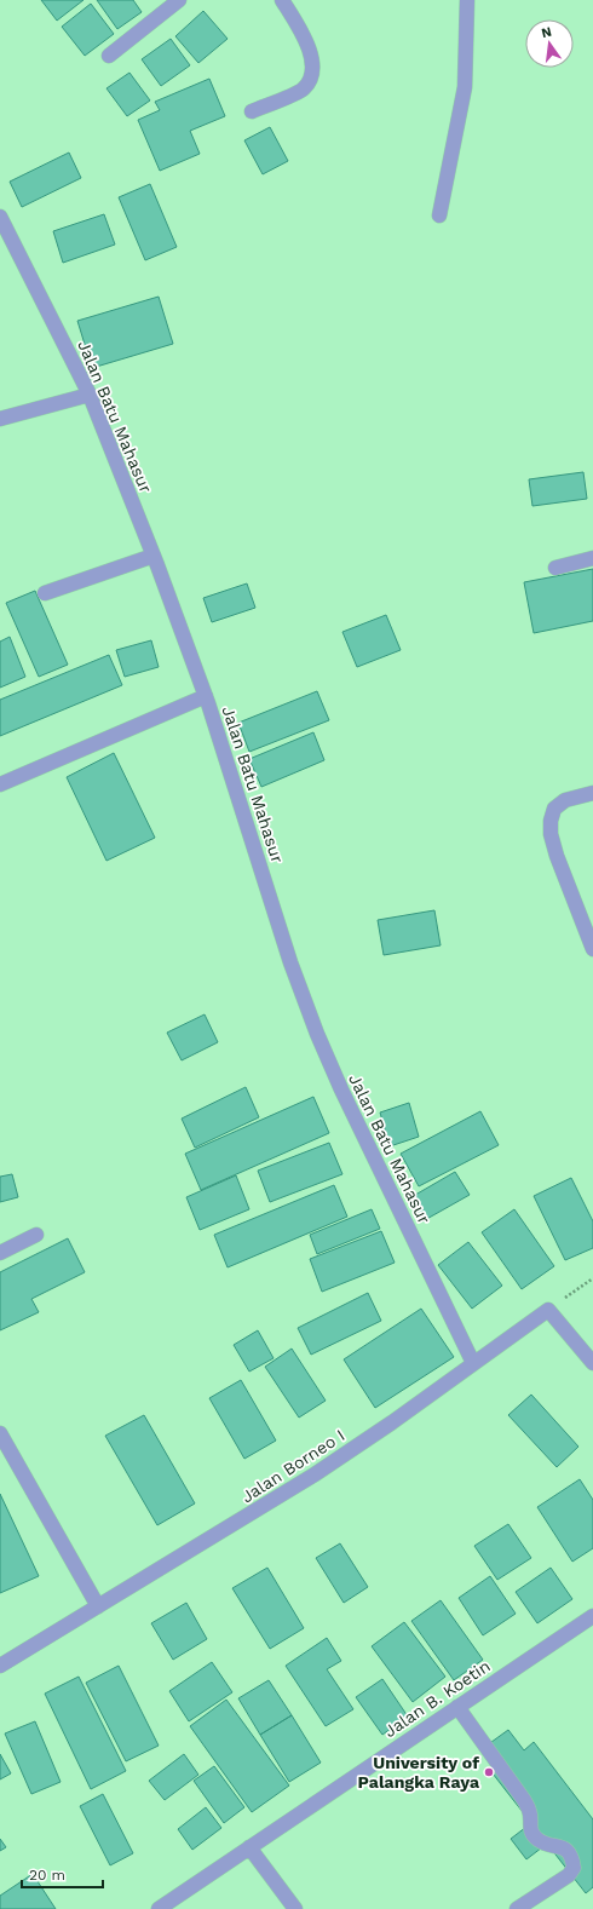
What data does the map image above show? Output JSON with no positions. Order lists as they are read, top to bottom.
{
  "streets": {
    "street": ["Jalan Batu Mahasur", "Jalan Borneo I", "Jalan B. Koetin"]
  },
  "crossings": [
    ["Jalan Batu Mahasur", "Jalan Borneo I"]
  ],
  "places": ["University of Palangka Raya"],
  "scale_bar": "20 m",
  "north": "top"
}
